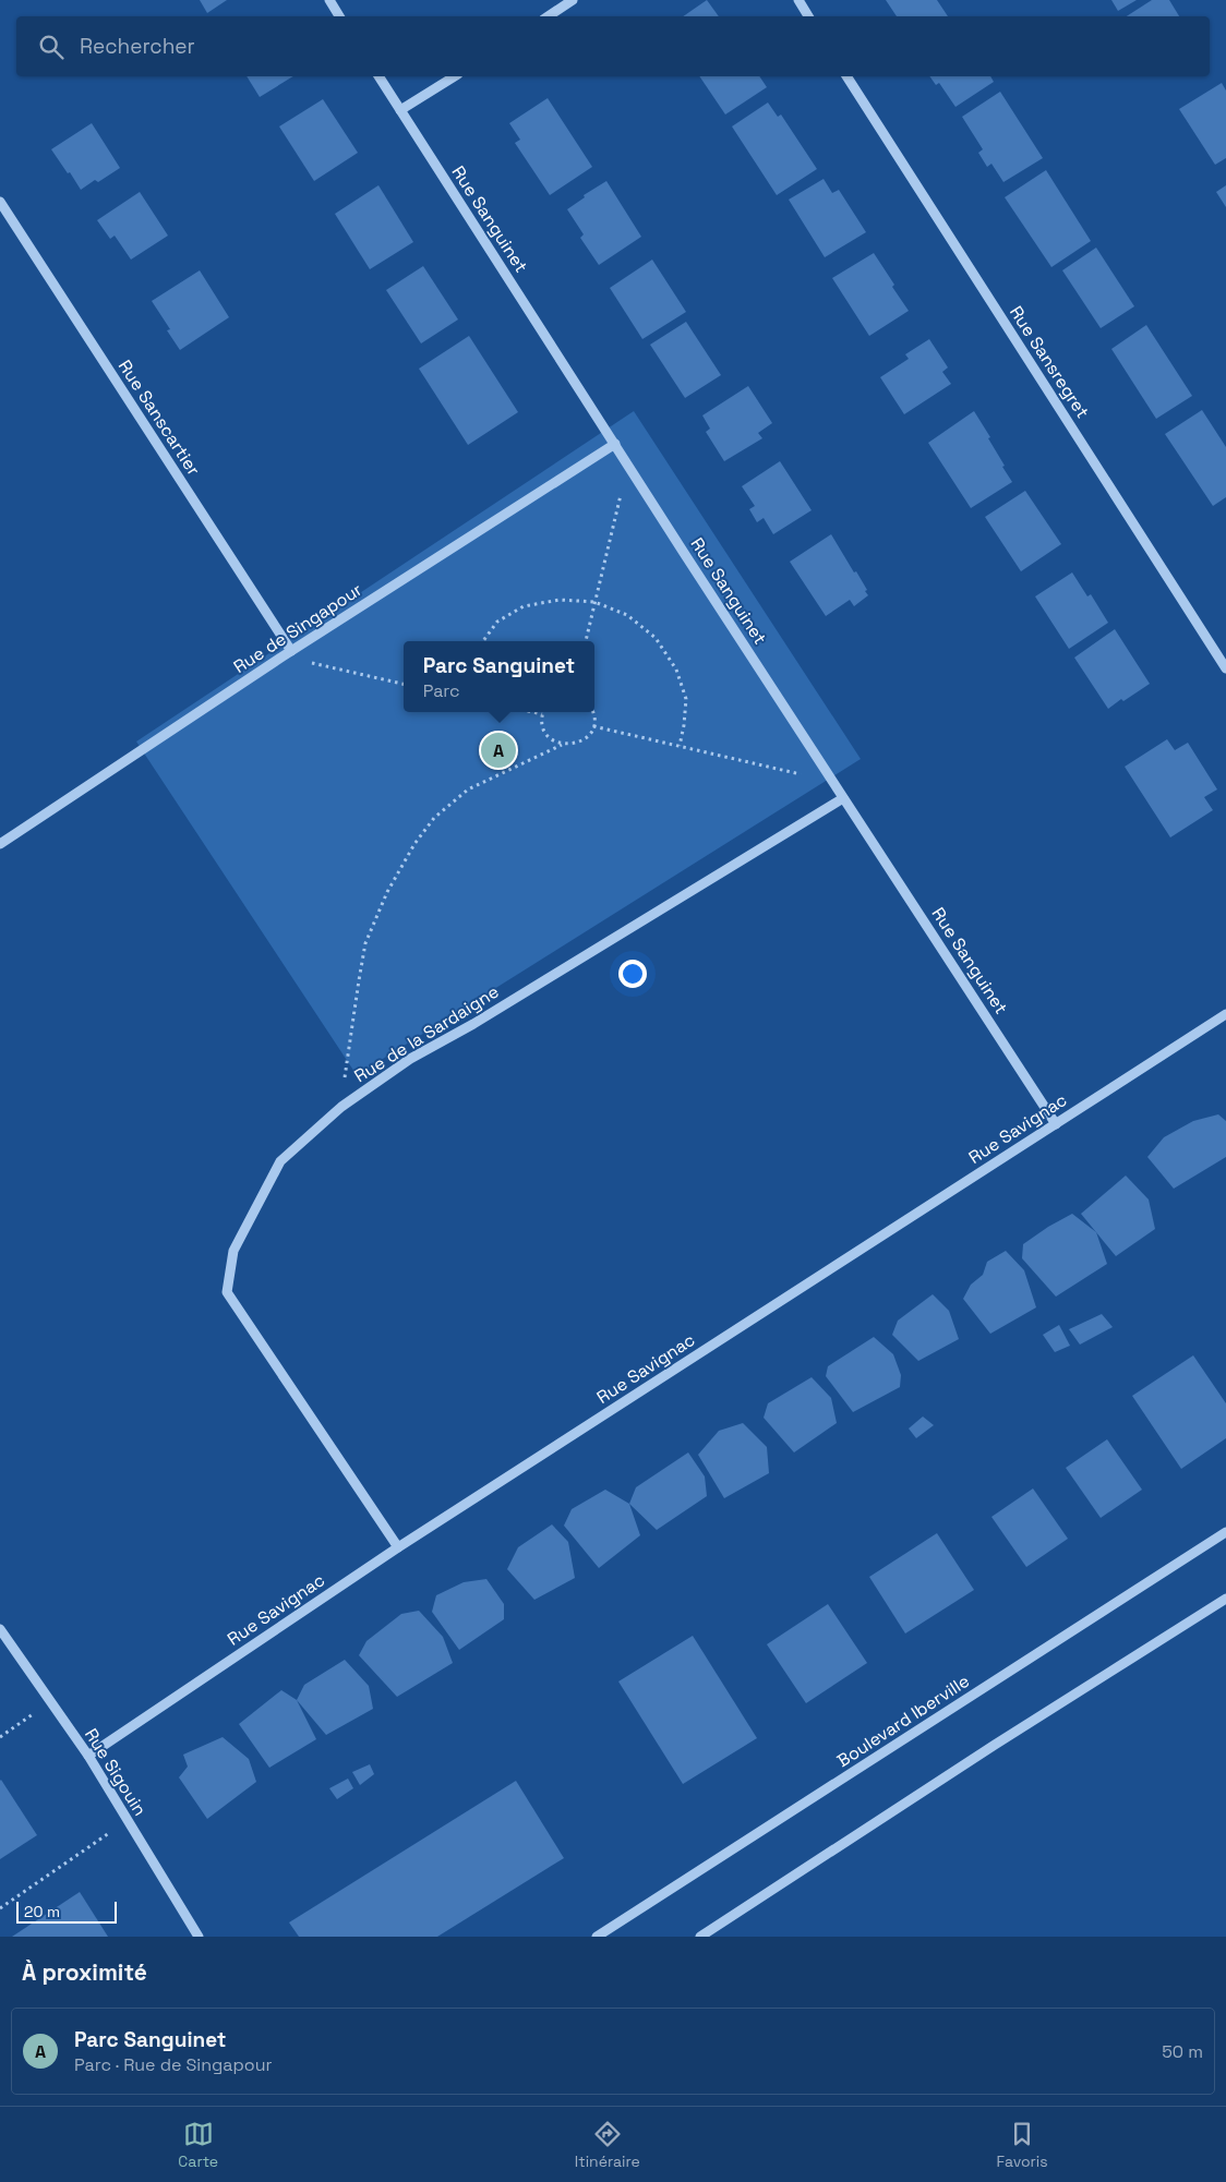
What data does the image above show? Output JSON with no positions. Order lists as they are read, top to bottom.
{
  "streets": {
    "street": [
      "Rue Sanguinet",
      "Rue Sansregret",
      "Rue Sanscartier",
      "Rue de Singapour",
      "Rue de la Sardaigne",
      "Rue Savignac",
      "Boulevard Iberville",
      "Rue Sigouin"
    ]
  },
  "crossings": [
    ["Rue Sanguinet", "Rue de Singapour"],
    ["Rue Sanguinet", "Rue de la Sardaigne"],
    ["Rue Sanguinet", "Rue Savignac"],
    ["Rue Sanscartier", "Rue de Singapour"],
    ["Rue de la Sardaigne", "Rue Savignac"],
    ["Rue Savignac", "Rue Sigouin"]
  ],
  "scale_bar": "20 m",
  "page": {
    "search": "Rechercher",
    "popup": ["Parc Sanguinet", "Parc"],
    "pins": "A",
    "scale": "20 m",
    "heading": "À proximité",
    "list": [
      {
        "mark": "A",
        "name": "Parc Sanguinet",
        "note": "Parc · Rue de Singapour",
        "value": "50 m"
      }
    ],
    "nav": ["Carte", "Itinéraire", "Favoris"]
  }
}
